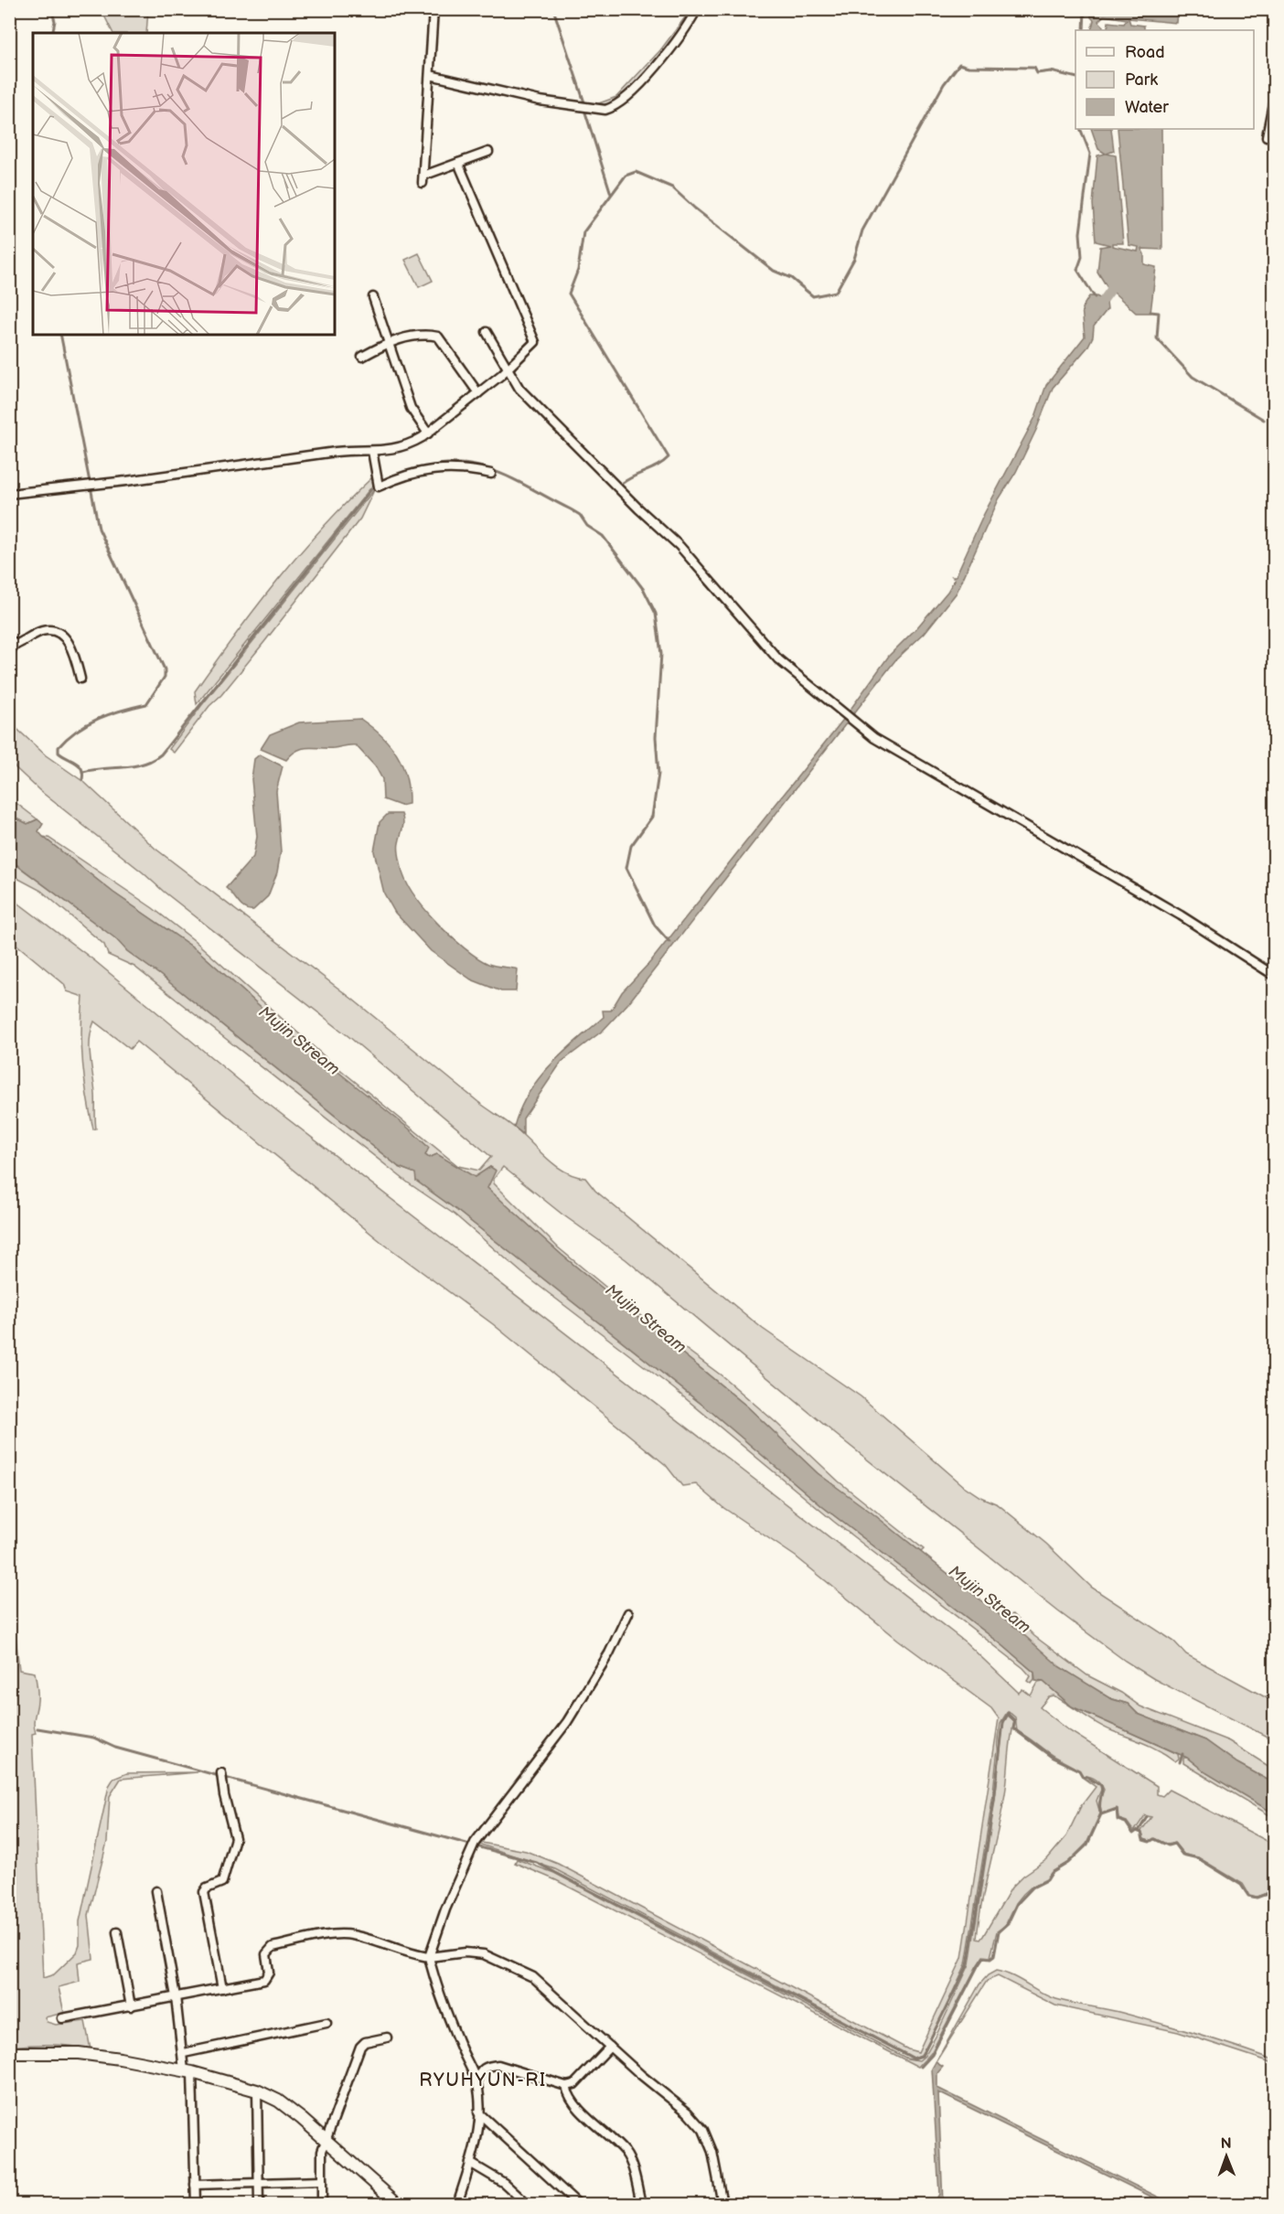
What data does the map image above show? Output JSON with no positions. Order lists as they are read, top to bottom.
{
  "districts": ["RYUHYUN-RI"],
  "water": ["Mujin Stream"],
  "legend": ["Road", "Park", "Water"],
  "north": "top"
}
